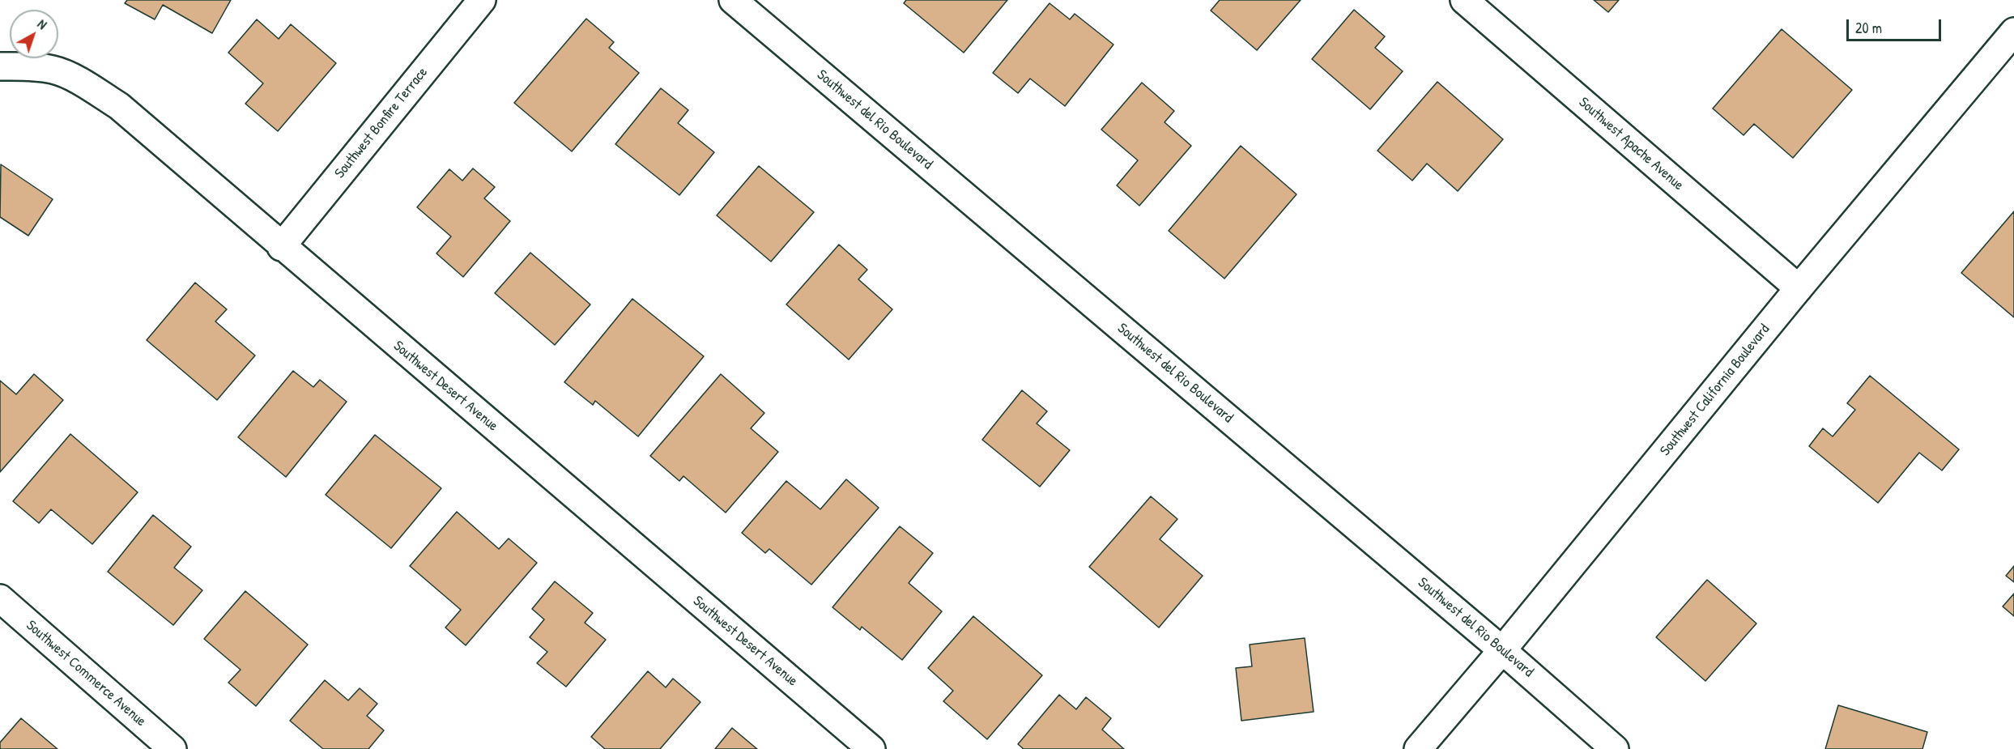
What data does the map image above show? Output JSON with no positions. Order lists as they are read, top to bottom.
{
  "streets": {
    "street": [
      "Southwest del Rio Boulevard",
      "Southwest Bonfire Terrace",
      "Southwest Apache Avenue",
      "Southwest Desert Avenue",
      "Southwest California Boulevard",
      "Southwest Commerce Avenue"
    ]
  },
  "crossings": [
    ["Southwest del Rio Boulevard", "Southwest California Boulevard"],
    ["Southwest Bonfire Terrace", "Southwest Desert Avenue"],
    ["Southwest Apache Avenue", "Southwest California Boulevard"]
  ],
  "scale_bar": "20 m",
  "north": "top right"
}
